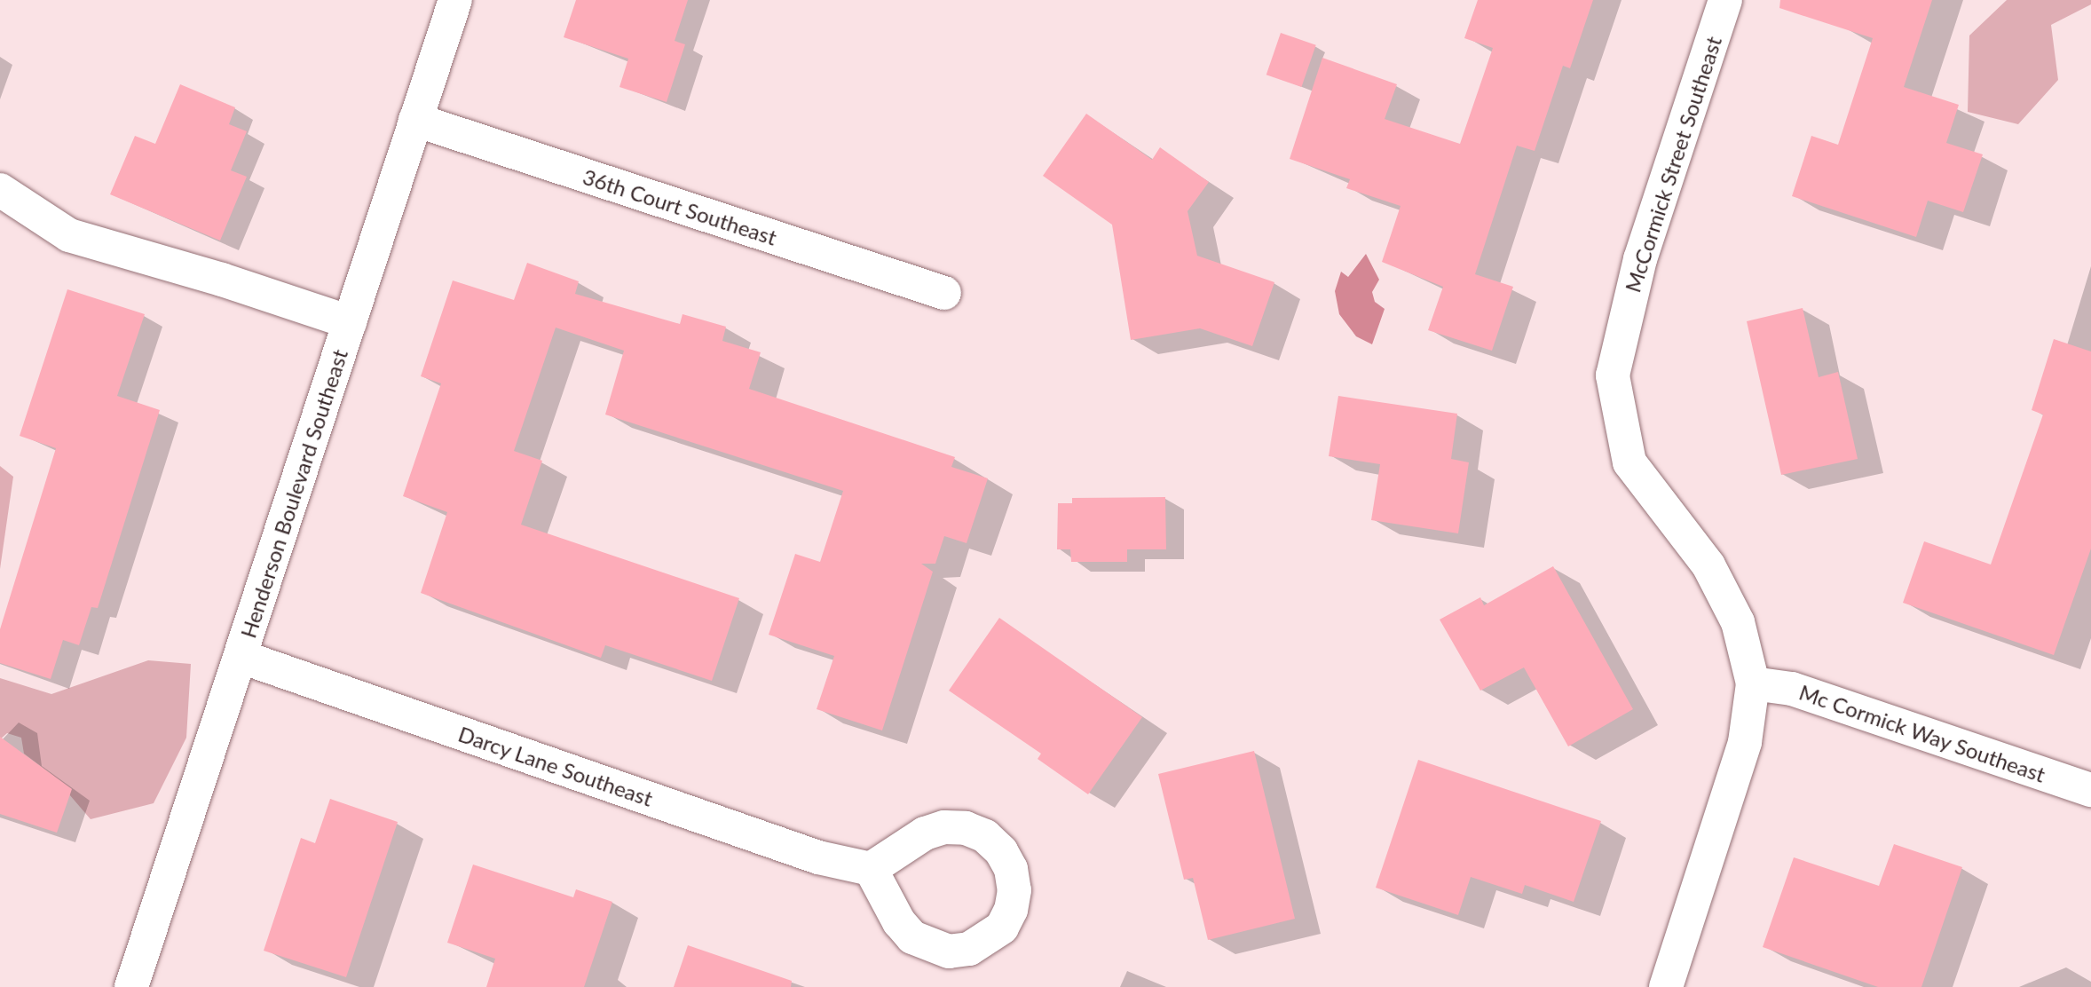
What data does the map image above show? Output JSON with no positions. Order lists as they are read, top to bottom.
{
  "streets": {
    "street": [
      "McCormick Street Southeast",
      "36th Court Southeast",
      "Henderson Boulevard Southeast",
      "Mc Cormick Way Southeast",
      "Darcy Lane Southeast"
    ]
  },
  "crossings": [
    ["McCormick Street Southeast", "Mc Cormick Way Southeast"],
    ["36th Court Southeast", "Henderson Boulevard Southeast"],
    ["Henderson Boulevard Southeast", "Darcy Lane Southeast"]
  ]
}
